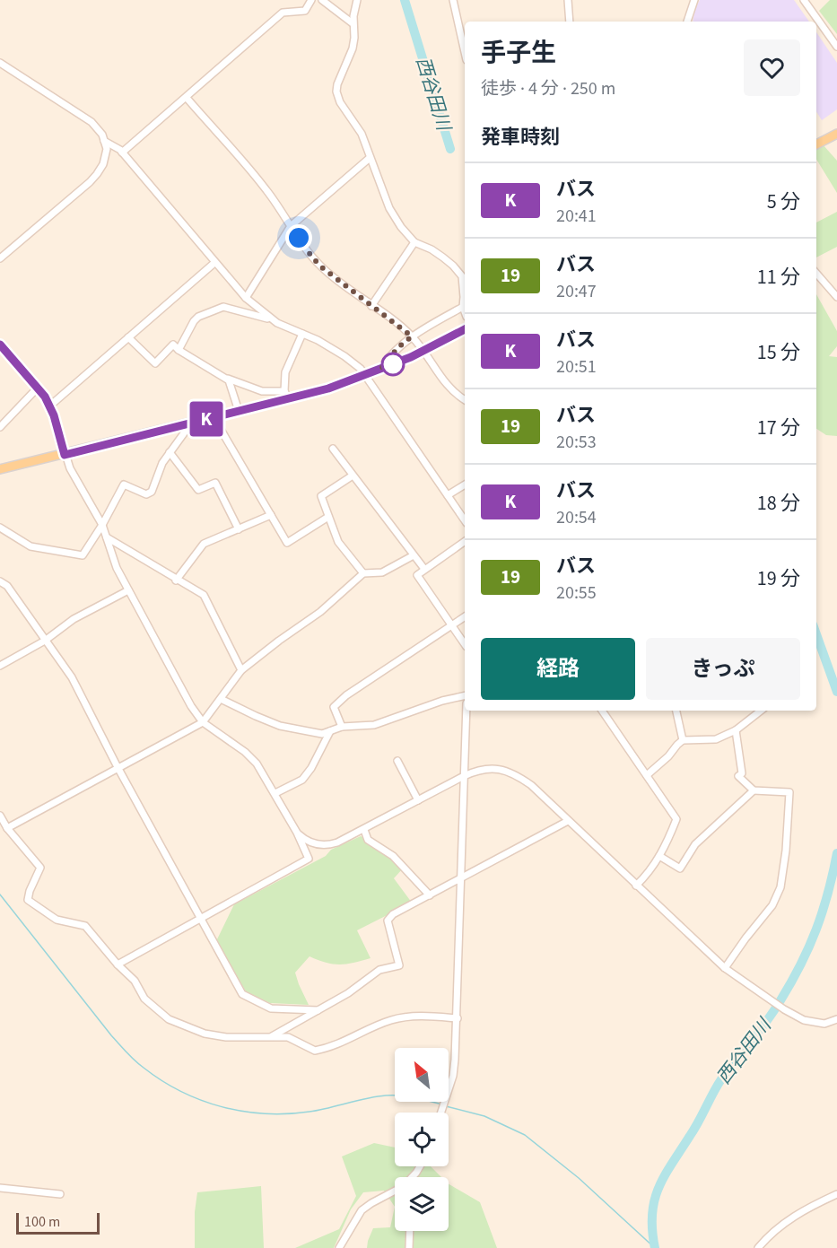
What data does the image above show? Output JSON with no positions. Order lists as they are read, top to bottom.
{
  "water": ["西谷田川"],
  "lines": ["bus line K"],
  "scale_bar": "100 m",
  "north": "top left",
  "page": {
    "on_map": "K",
    "heading": [
      ["手子生", "徒歩 · 4 分 · 250 m"],
      "発車時刻"
    ],
    "list": [
      {
        "mark": "K",
        "name": "バス",
        "note": "20:41",
        "value": "5 分"
      },
      {
        "mark": "19",
        "name": "バス",
        "note": "20:47",
        "value": "11 分"
      },
      {
        "mark": "K",
        "name": "バス",
        "note": "20:51",
        "value": "15 分"
      },
      {
        "mark": "19",
        "name": "バス",
        "note": "20:53",
        "value": "17 分"
      },
      {
        "mark": "K",
        "name": "バス",
        "note": "20:54",
        "value": "18 分"
      },
      {
        "mark": "19",
        "name": "バス",
        "note": "20:55",
        "value": "19 分"
      }
    ],
    "buttons": ["経路", "きっぷ"],
    "scale": "100 m"
  }
}
